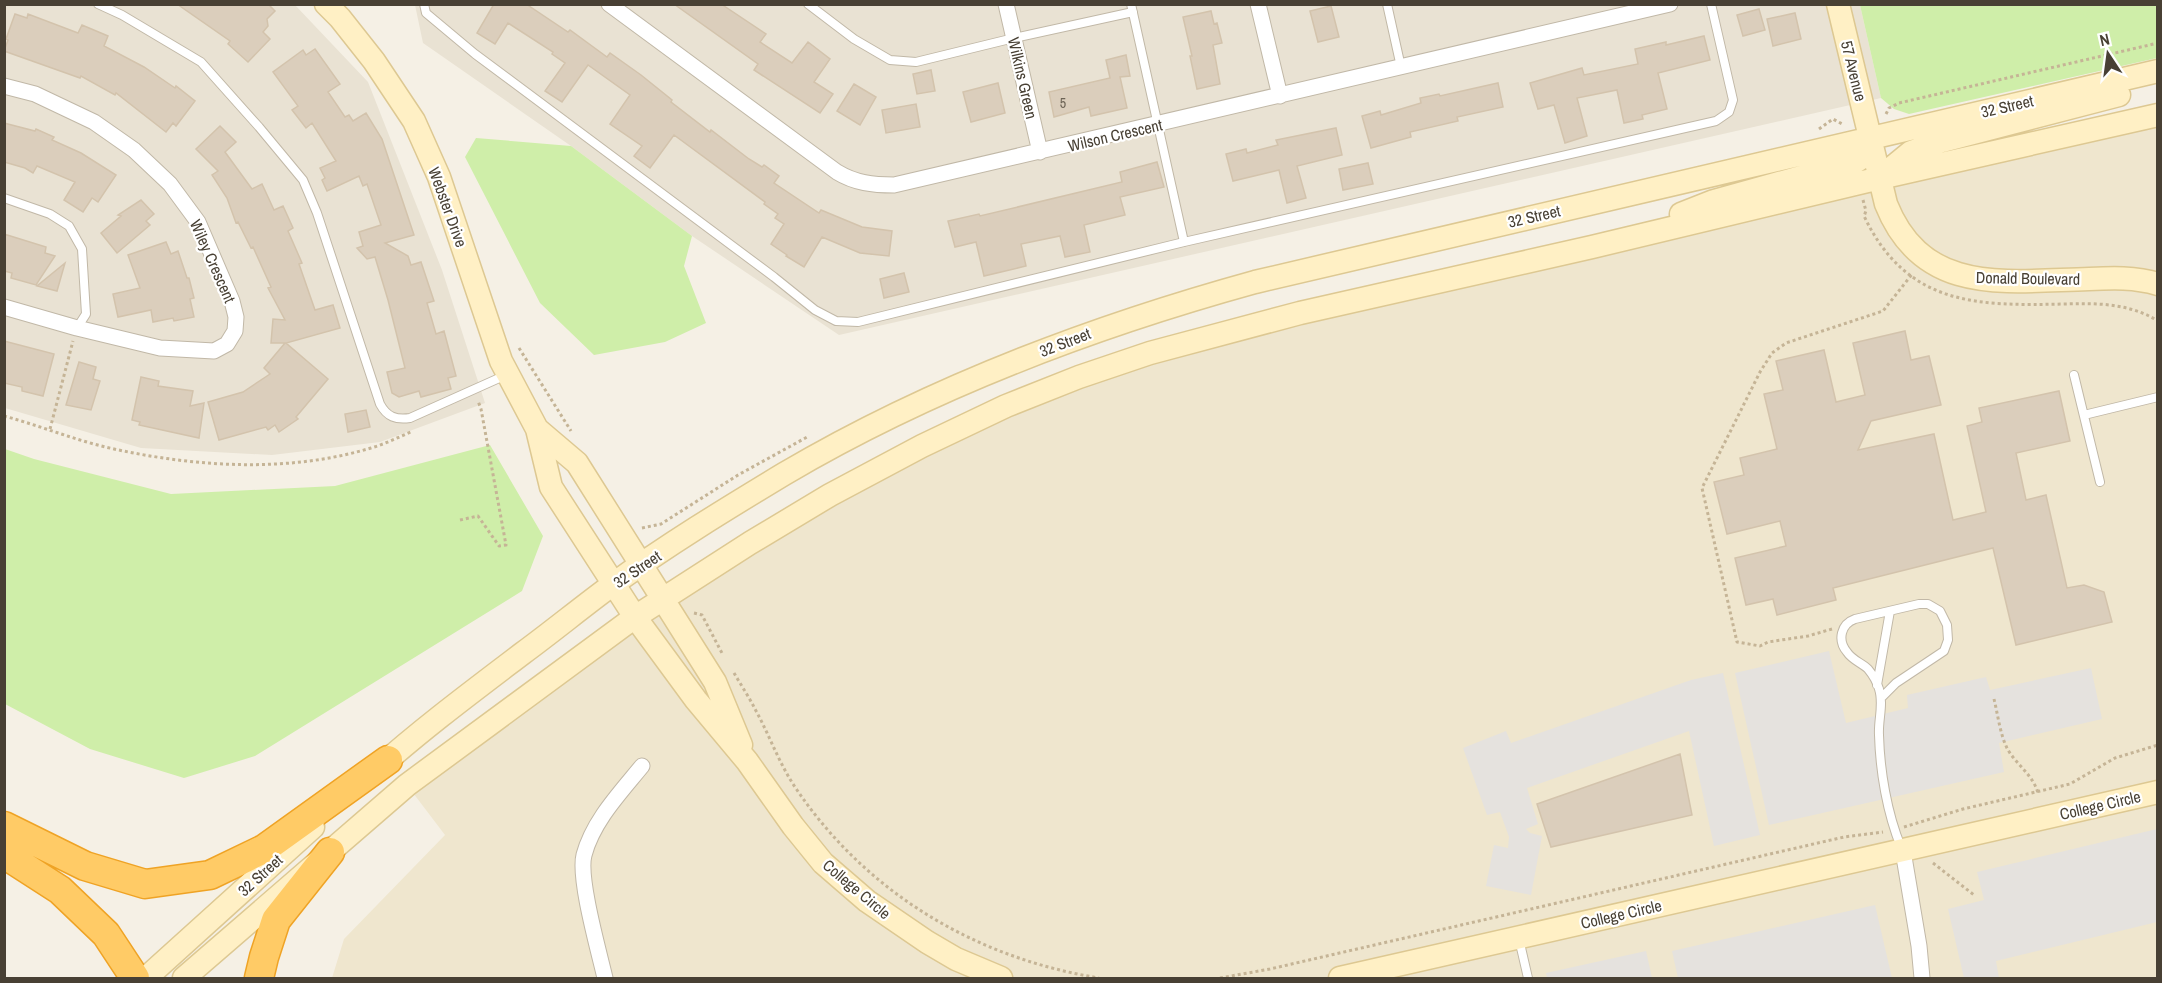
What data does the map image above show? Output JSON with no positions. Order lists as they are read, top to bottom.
{
  "streets": {
    "main road": [
      "57 Avenue",
      "32 Street",
      "Webster Drive",
      "Donald Boulevard",
      "College Circle"
    ],
    "street": ["Wilkins Green", "Wilson Crescent", "Wiley Crescent"]
  },
  "crossings": [
    ["57 Avenue", "32 Street"],
    ["57 Avenue", "Donald Boulevard"],
    ["Wilkins Green", "Wilson Crescent"],
    ["32 Street", "Webster Drive"],
    ["32 Street", "Donald Boulevard"],
    ["32 Street", "College Circle"],
    ["Webster Drive", "College Circle"]
  ],
  "house_numbers": ["5"],
  "north": "top"
}
